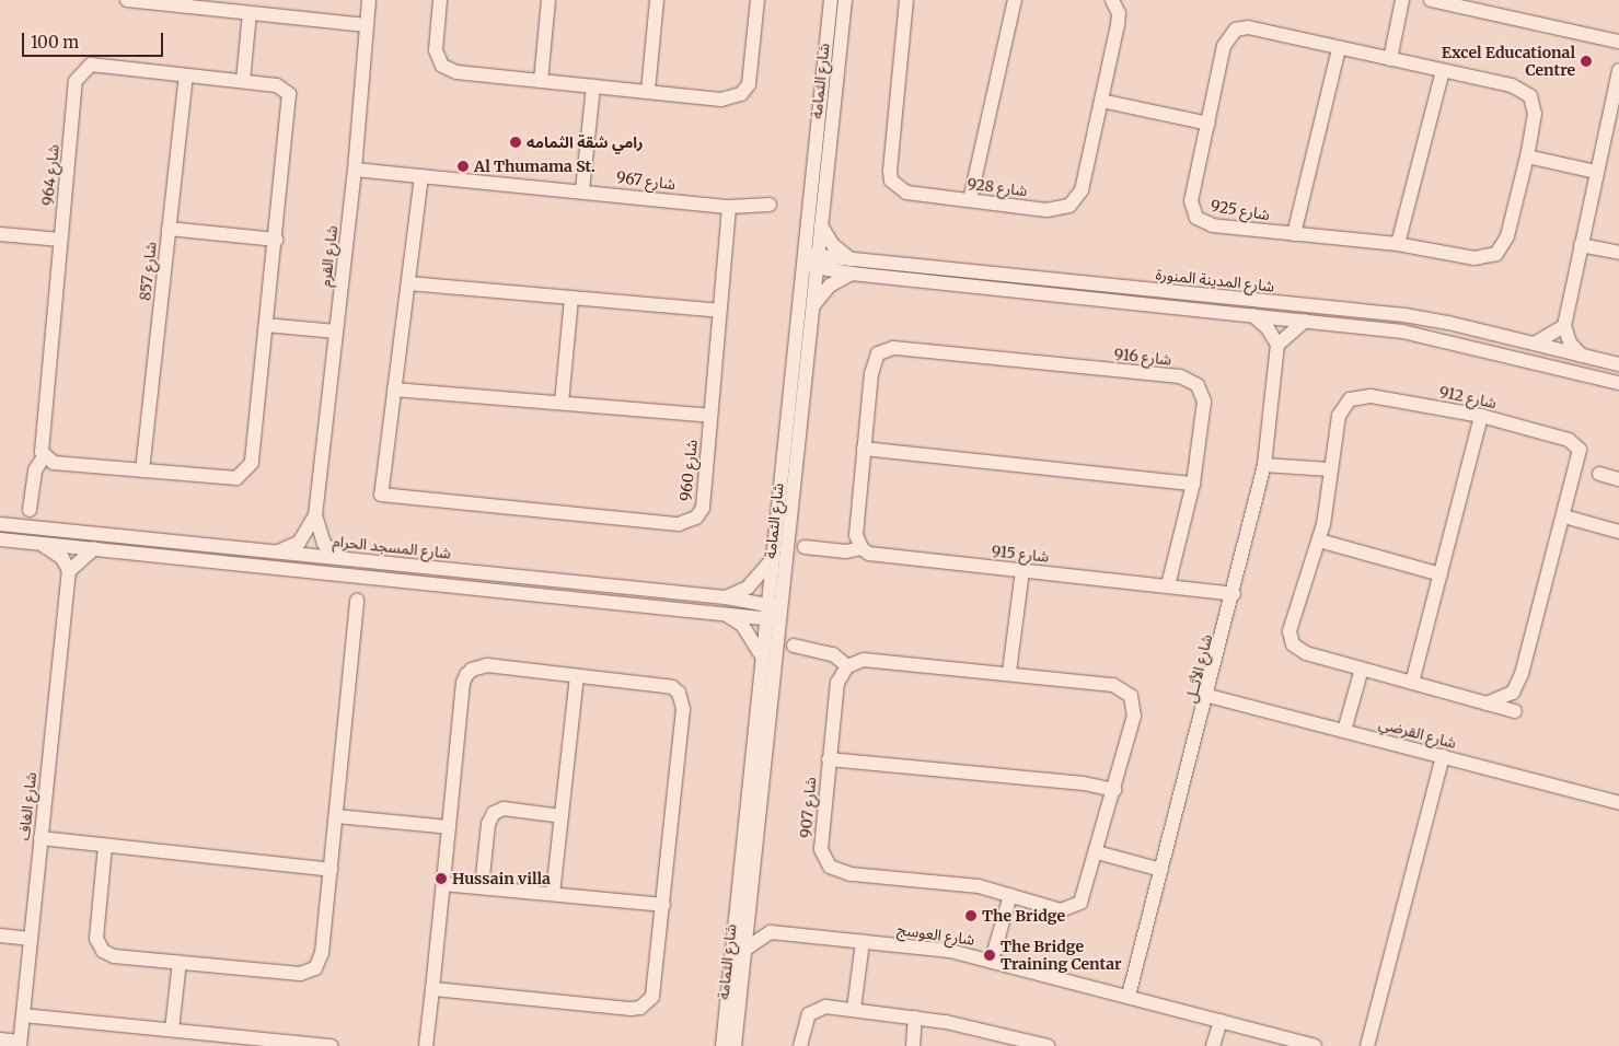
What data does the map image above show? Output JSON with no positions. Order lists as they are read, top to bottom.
{
  "streets": {
    "street": [
      "شارع الثمامة",
      "شارع 964",
      "شارع 967",
      "شارع 928",
      "شارع 925",
      "شارع القرم",
      "شارع 857",
      "شارع المدينة المنورة",
      "شارع 916",
      "شارع 912",
      "شارع 960",
      "شارع المسجد الحرام",
      "شارع 915",
      "شارع الأثــل",
      "شارع القرضي",
      "شارع الغاف",
      "شارع 907",
      "شارع العوسج"
    ]
  },
  "crossings": [
    ["شارع الثمامة", "شارع المدينة المنورة"],
    ["شارع الثمامة", "شارع المسجد الحرام"],
    ["شارع 964", "شارع 857"],
    ["شارع 967", "شارع القرم"],
    ["شارع 967", "شارع 960"],
    ["شارع القرم", "شارع المسجد الحرام"],
    ["شارع 916", "شارع 915"],
    ["شارع 915", "شارع الأثــل"],
    ["شارع الأثــل", "شارع القرضي"],
    ["شارع الأثــل", "شارع العوسج"]
  ],
  "places": [
    "Excel Educational Centre",
    "رامي شقة الثمامه",
    "Al Thumama St.",
    "Hussain villa",
    "The Bridge",
    "The Bridge Training Centar"
  ],
  "scale_bar": "100 m"
}
